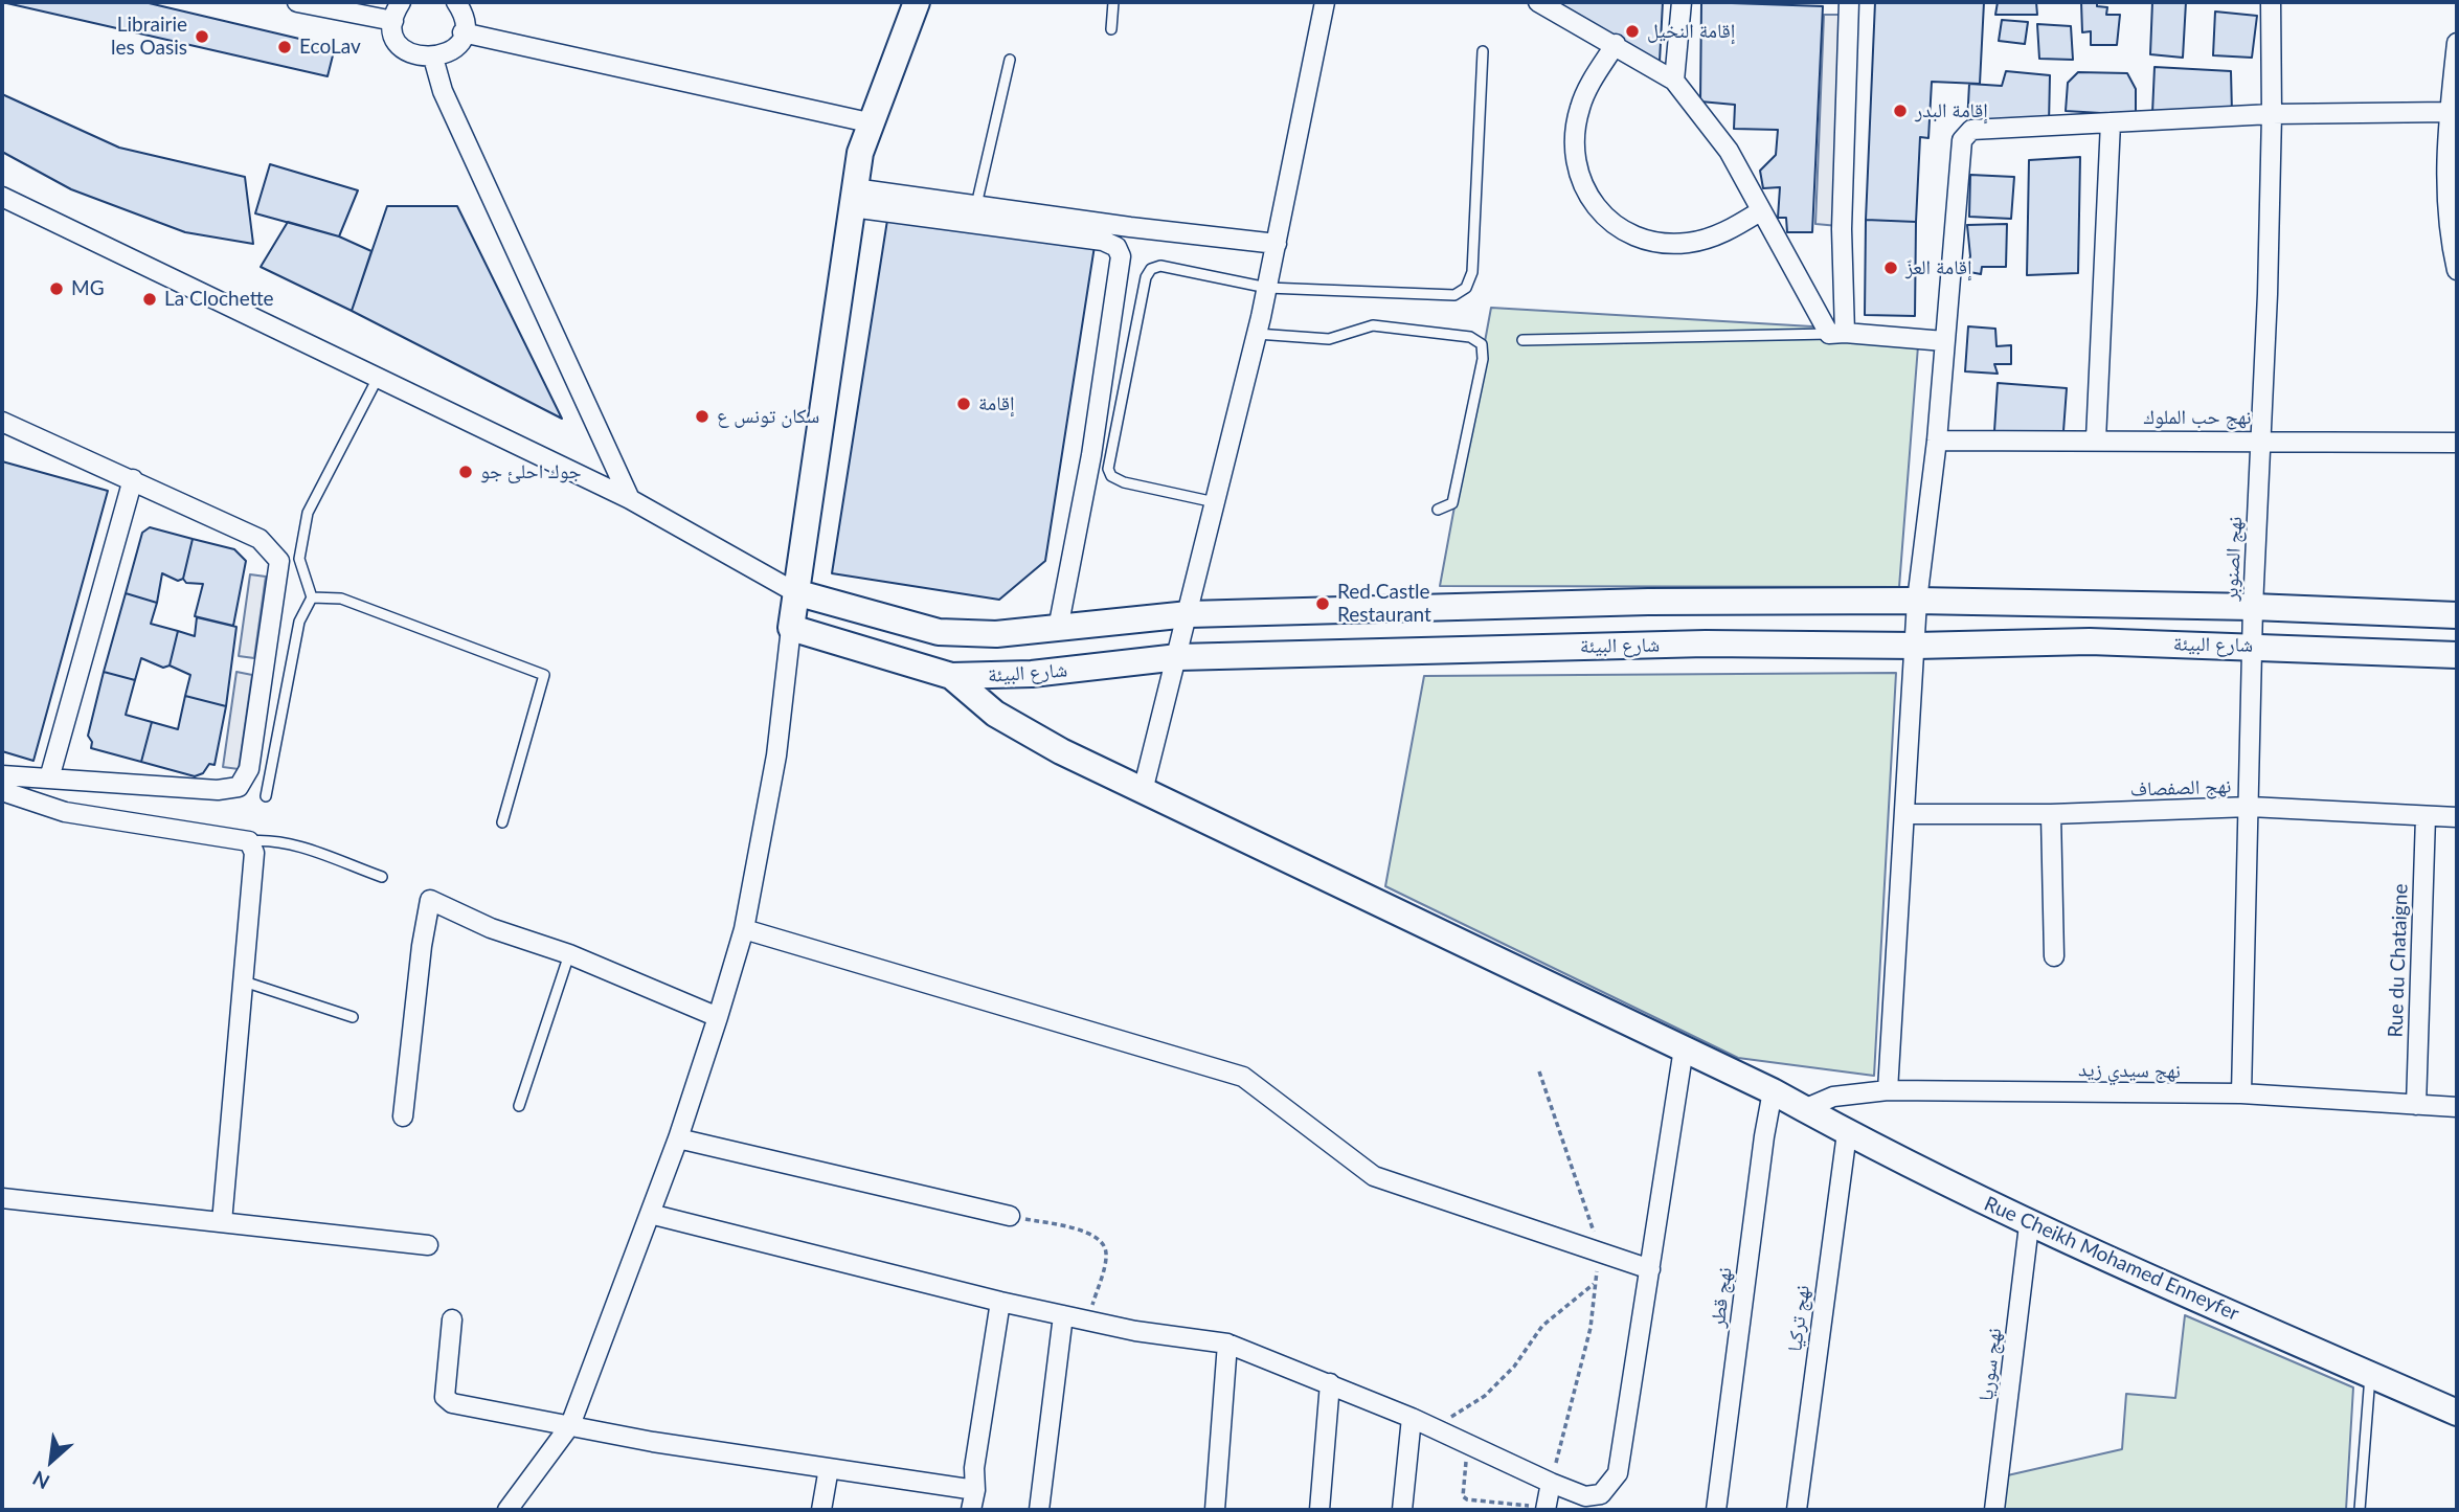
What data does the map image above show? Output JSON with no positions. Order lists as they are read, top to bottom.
{
  "streets": {
    "street": [
      "نهج حب الملوك",
      "نهج الصنوبر",
      "شارع البيئة",
      "نهج الصفصاف",
      "Rue du Chataigne",
      "نهج سيدي زيد",
      "Rue Cheikh Mohamed Enneyfer",
      "نهج قطر",
      "نهج تركيا",
      "نهج سوريا"
    ]
  },
  "crossings": [
    ["نهج حب الملوك", "نهج الصنوبر"],
    ["نهج الصنوبر", "شارع البيئة"],
    ["نهج الصنوبر", "نهج الصفصاف"],
    ["نهج الصنوبر", "نهج سيدي زيد"],
    ["شارع البيئة", "Rue Cheikh Mohamed Enneyfer"],
    ["نهج الصفصاف", "Rue du Chataigne"],
    ["Rue du Chataigne", "نهج سيدي زيد"],
    ["نهج سيدي زيد", "Rue Cheikh Mohamed Enneyfer"],
    ["Rue Cheikh Mohamed Enneyfer", "نهج قطر"],
    ["Rue Cheikh Mohamed Enneyfer", "نهج تركيا"],
    ["Rue Cheikh Mohamed Enneyfer", "نهج سوريا"]
  ],
  "places": [
    "إقامة النخيل",
    "Librairie les Oasis",
    "EcoLav",
    "إقامة البدر",
    "إقامة العزّ",
    "MG",
    "La Clochette",
    "إقامة",
    "سكان تونس ع",
    "جوك احلئ جو",
    "Red Castle Restaurant"
  ],
  "north": "bottom left"
}
